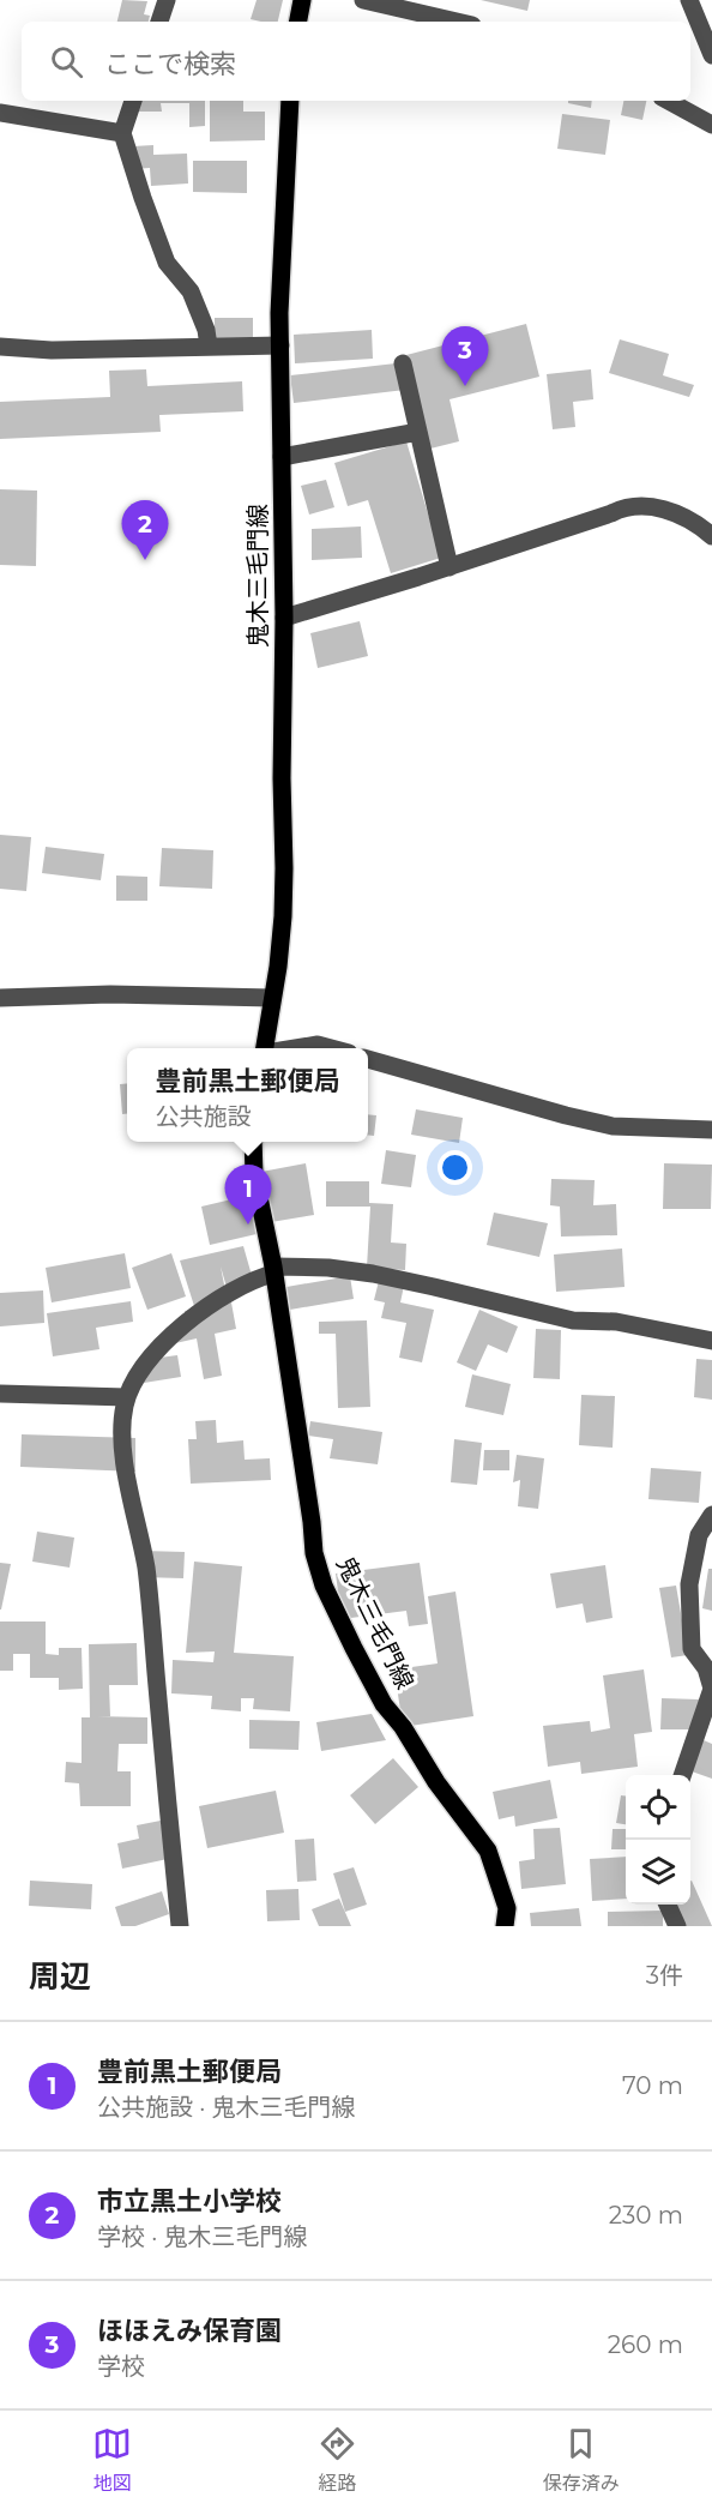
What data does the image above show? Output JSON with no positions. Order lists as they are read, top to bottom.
{
  "streets": {
    "main road": ["鬼木三毛門線"]
  },
  "page": {
    "search": "ここで検索",
    "pins": ["3", "2", "1"],
    "popup": ["豊前黒土郵便局", "公共施設"],
    "heading": ["周辺", "3件"],
    "list": [
      {
        "mark": "1",
        "name": "豊前黒土郵便局",
        "note": "公共施設 · 鬼木三毛門線",
        "value": "70 m"
      },
      {
        "mark": "2",
        "name": "市立黒土小学校",
        "note": "学校 · 鬼木三毛門線",
        "value": "230 m"
      },
      {
        "mark": "3",
        "name": "ほほえみ保育園",
        "note": "学校",
        "value": "260 m"
      }
    ],
    "nav": ["地図", "経路", "保存済み"]
  }
}
